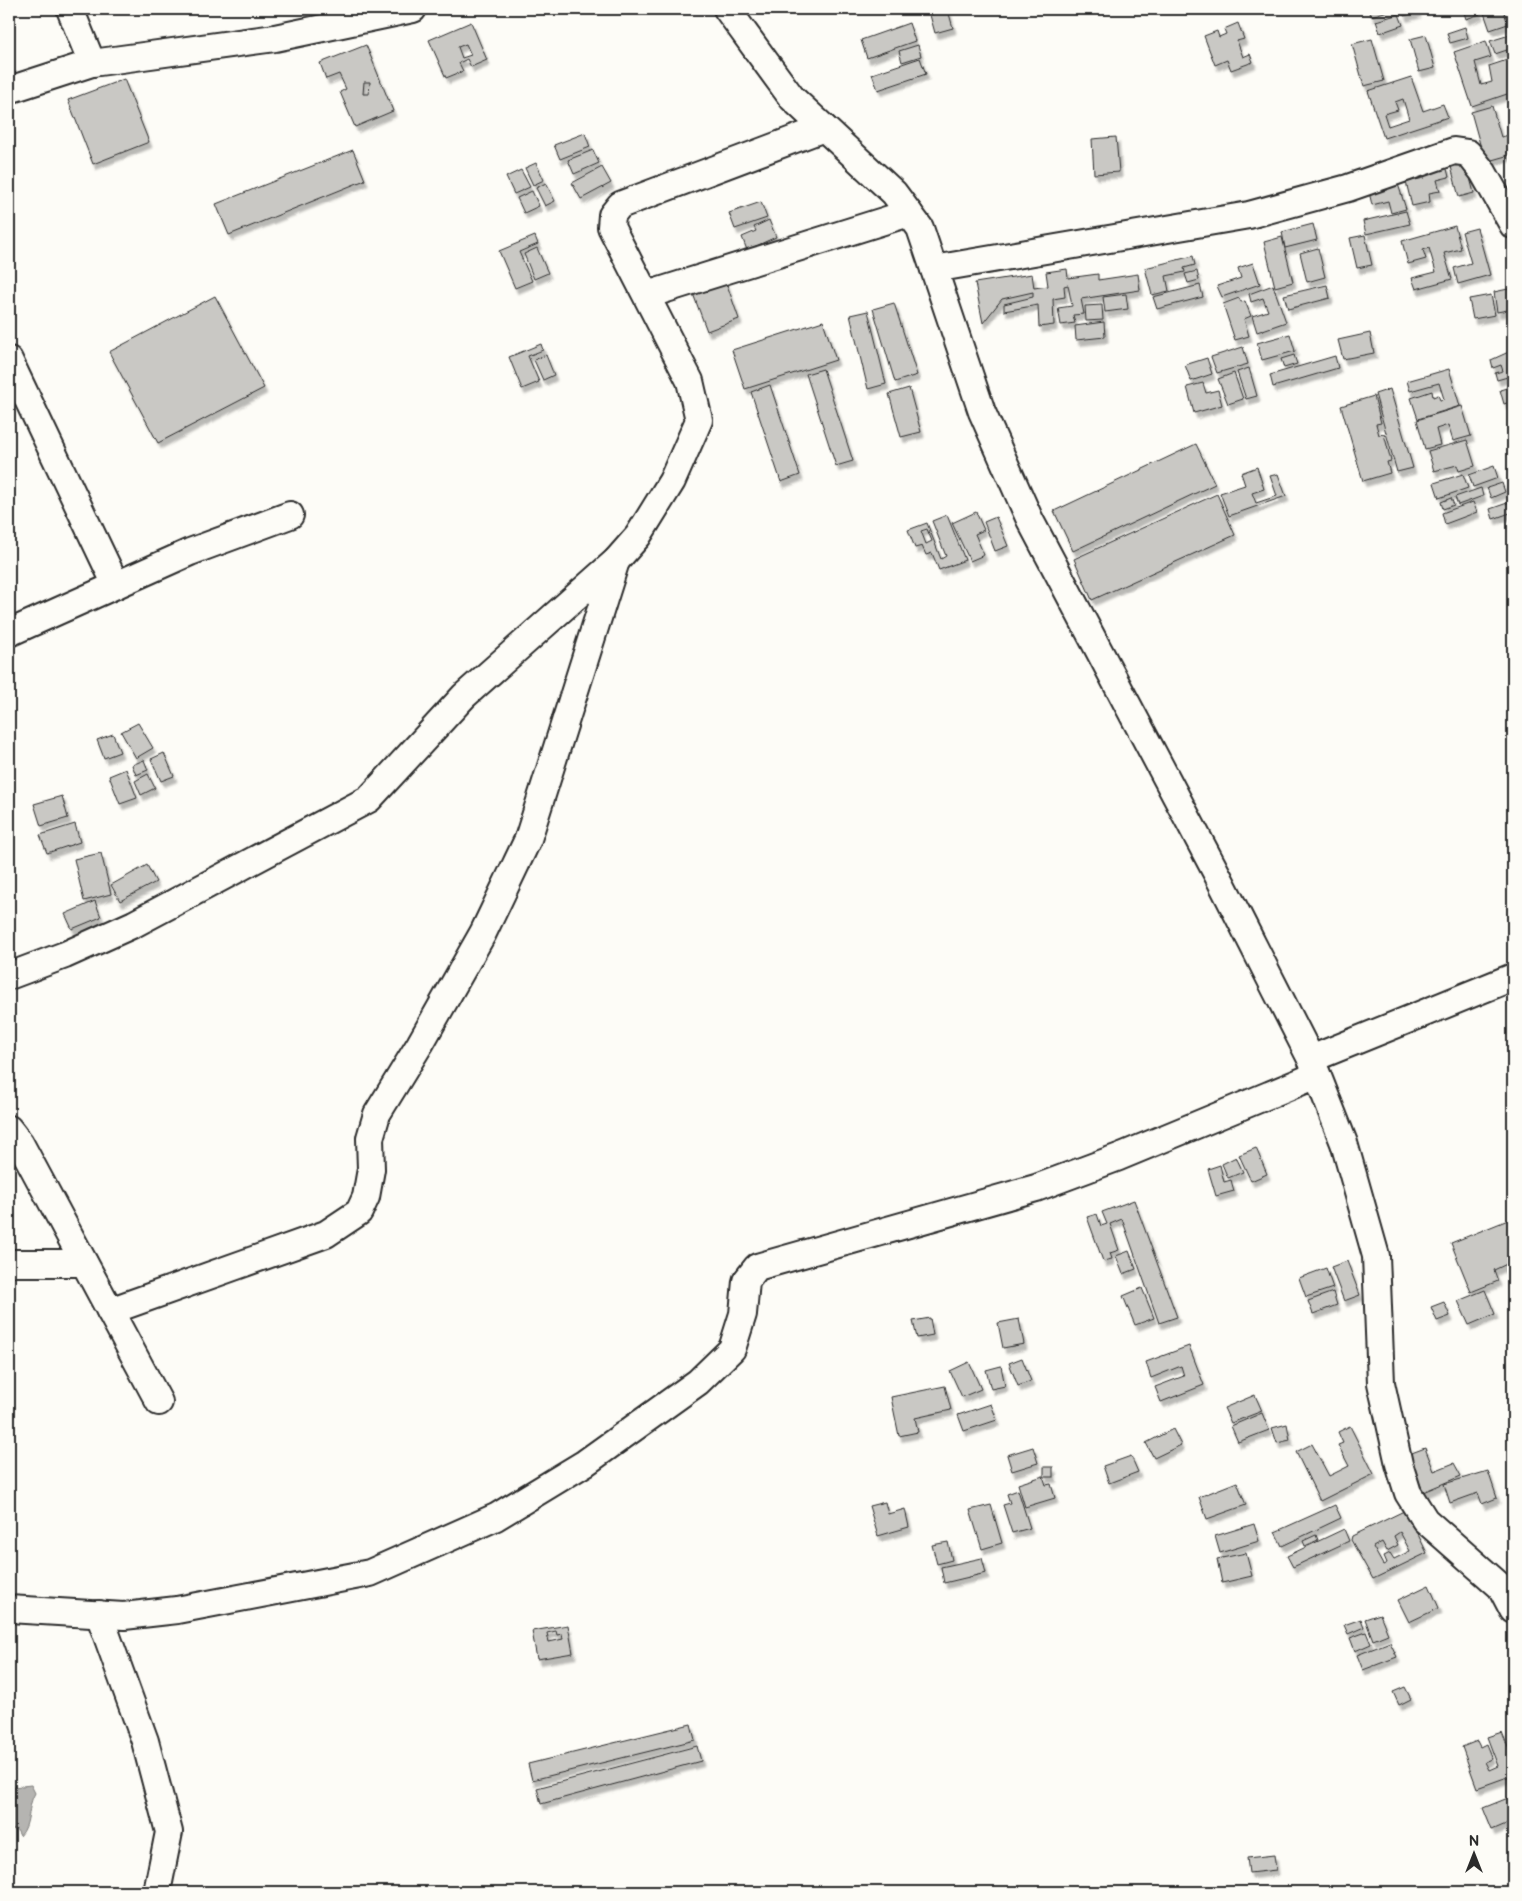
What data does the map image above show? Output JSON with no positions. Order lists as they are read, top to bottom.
{
  "north": "top"
}
